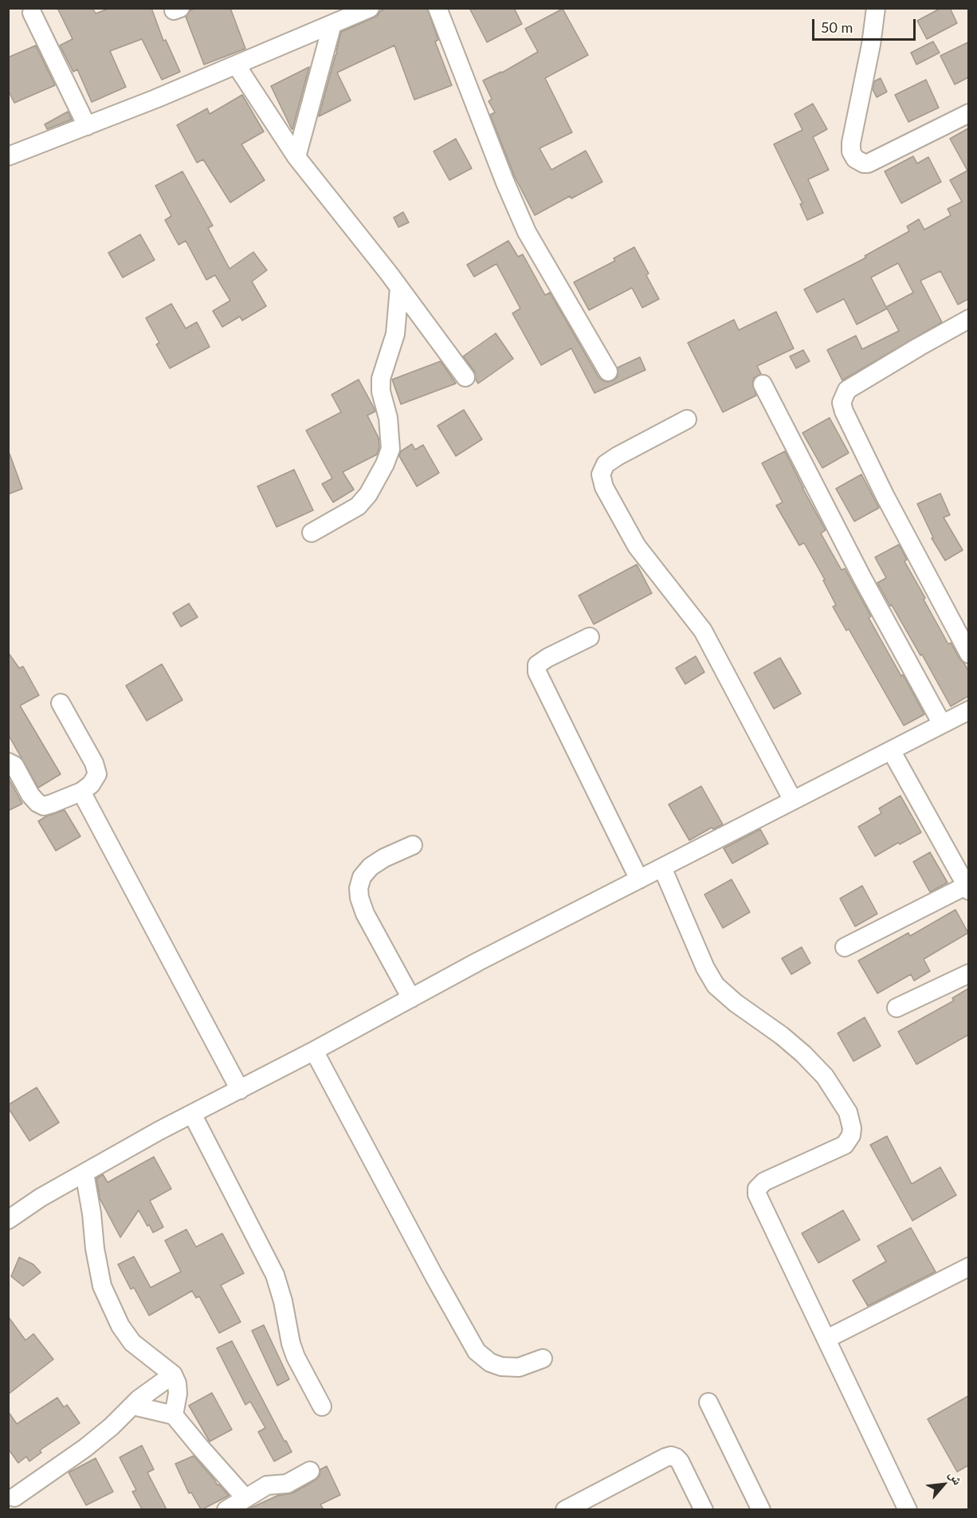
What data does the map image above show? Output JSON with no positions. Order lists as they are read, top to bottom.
{
  "scale_bar": "50 m",
  "north": "top right"
}
